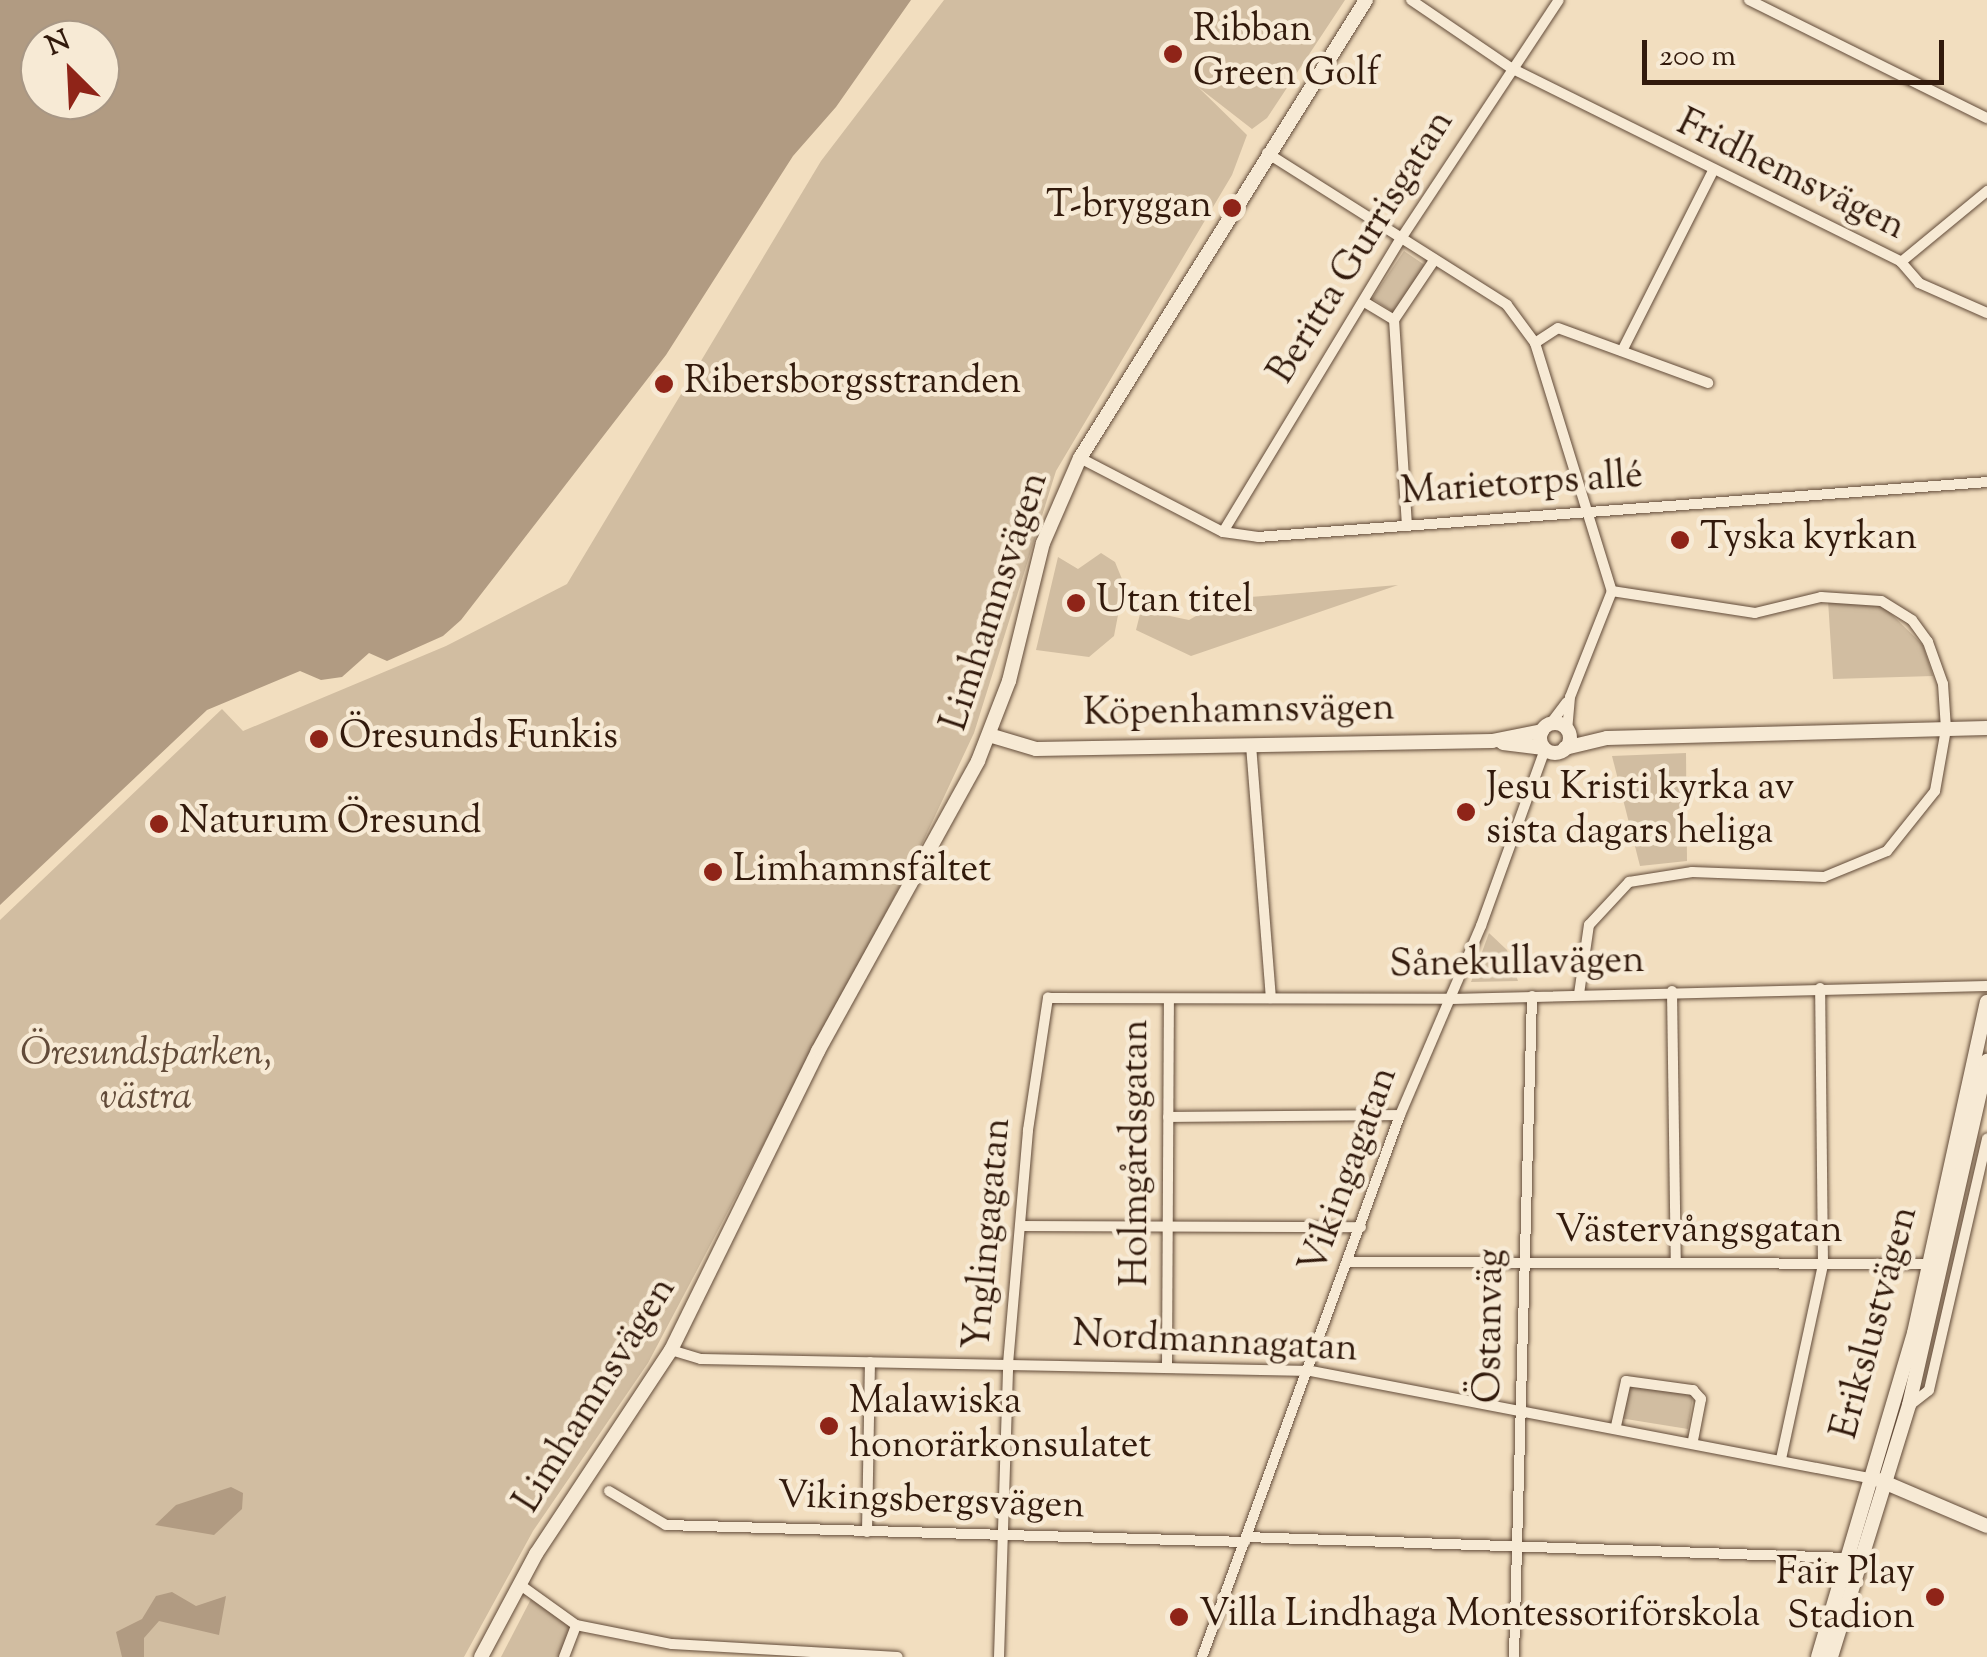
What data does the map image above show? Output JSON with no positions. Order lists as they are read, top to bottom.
{
  "streets": {
    "street": [
      "Fridhemsvägen",
      "Beritta Gurrisgatan",
      "Marietorps allé",
      "Limhamnsvägen",
      "Köpenhamnsvägen",
      "Sånekullavägen",
      "Holmgårdsgatan",
      "Vikingagatan",
      "Västervångsgatan",
      "Ynglingagatan",
      "Erikslustvägen",
      "Östanväg",
      "Nordmannagatan",
      "Vikingsbergsvägen"
    ]
  },
  "crossings": [
    ["Fridhemsvägen", "Beritta Gurrisgatan"],
    ["Beritta Gurrisgatan", "Marietorps allé"],
    ["Marietorps allé", "Limhamnsvägen"],
    ["Limhamnsvägen", "Köpenhamnsvägen"],
    ["Limhamnsvägen", "Nordmannagatan"],
    ["Köpenhamnsvägen", "Vikingagatan"],
    ["Sånekullavägen", "Holmgårdsgatan"],
    ["Sånekullavägen", "Vikingagatan"],
    ["Sånekullavägen", "Ynglingagatan"],
    ["Sånekullavägen", "Östanväg"],
    ["Holmgårdsgatan", "Nordmannagatan"],
    ["Vikingagatan", "Västervångsgatan"],
    ["Vikingagatan", "Nordmannagatan"],
    ["Vikingagatan", "Vikingsbergsvägen"],
    ["Västervångsgatan", "Erikslustvägen"],
    ["Västervångsgatan", "Östanväg"],
    ["Ynglingagatan", "Nordmannagatan"],
    ["Ynglingagatan", "Vikingsbergsvägen"],
    ["Erikslustvägen", "Nordmannagatan"],
    ["Erikslustvägen", "Vikingsbergsvägen"],
    ["Östanväg", "Nordmannagatan"],
    ["Östanväg", "Vikingsbergsvägen"]
  ],
  "parks": ["Öresundsparken, västra"],
  "places": [
    "Ribban Green Golf",
    "T-bryggan",
    "Ribersborgsstranden",
    "Tyska kyrkan",
    "Utan titel",
    "Öresunds Funkis",
    "Jesu Kristi kyrka av sista dagars heliga",
    "Naturum Öresund",
    "Limhamnsfältet",
    "Malawiska honorärkonsulatet",
    "Fair Play Stadion",
    "Villa Lindhaga Montessoriförskola"
  ],
  "scale_bar": "200 m",
  "north": "top left"
}
